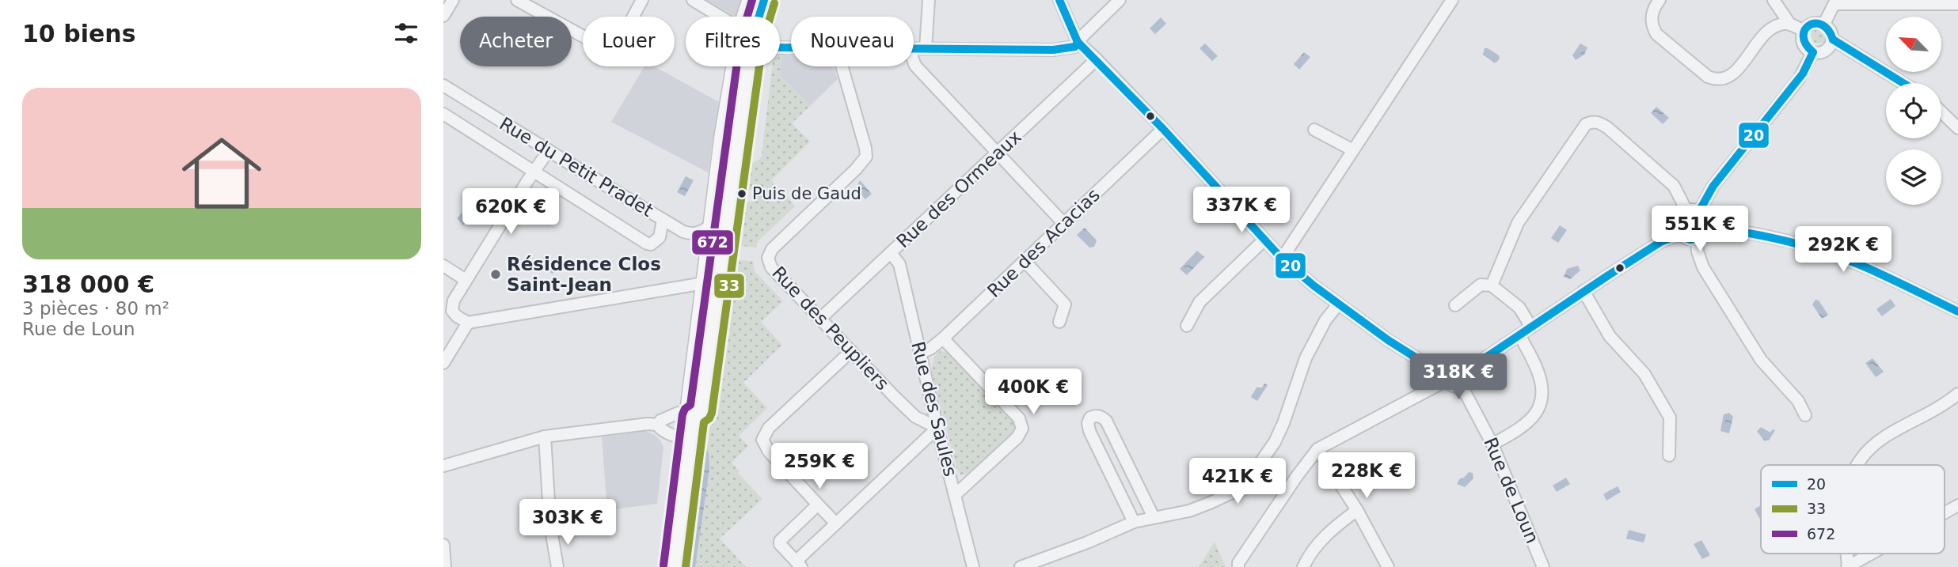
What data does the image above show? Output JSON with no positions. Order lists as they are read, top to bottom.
{
  "streets": {
    "street": [
      "Rue du Petit Pradet",
      "Rue des Ormeaux",
      "Rue des Acacias",
      "Rue des Peupliers",
      "Rue des Saules",
      "Rue de Loun"
    ]
  },
  "crossings": [
    ["Rue des Ormeaux", "Rue des Peupliers"],
    ["Rue des Ormeaux", "Rue des Saules"],
    ["Rue des Acacias", "Rue des Saules"],
    ["Rue des Peupliers", "Rue des Saules"]
  ],
  "places": ["Puis de Gaud", "Résidence Clos Saint-Jean"],
  "lines": ["transit line 20", "transit line 672", "transit line 33"],
  "legend": ["20", "33", "672"],
  "north": "top left",
  "page": {
    "heading": "10 biens",
    "chip": [
      "Acheter",
      "Louer",
      "Filtres",
      "Nouveau"
    ],
    "list": [
      {
        "name": "318 000 €",
        "note": "3 pièces · 80 m² · Rue de Loun"
      }
    ],
    "price": [
      "337K €",
      "620K €",
      "551K €",
      "292K €",
      "318K €",
      "400K €",
      "259K €",
      "228K €",
      "421K €",
      "303K €"
    ]
  }
}
